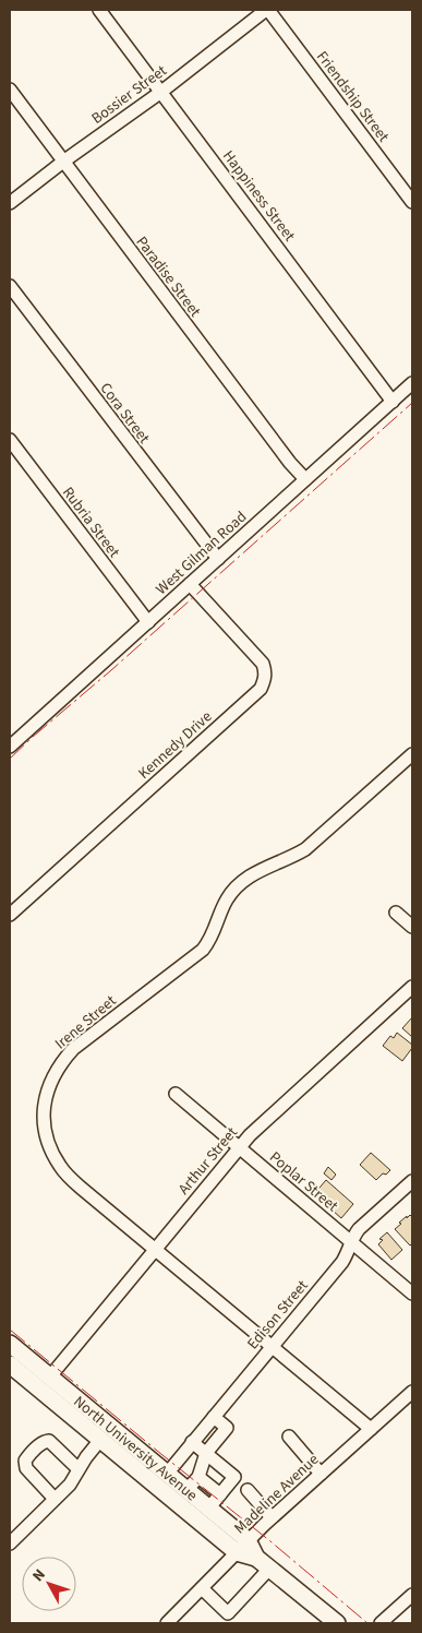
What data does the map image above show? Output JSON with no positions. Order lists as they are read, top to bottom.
{
  "streets": {
    "main road": ["North University Avenue"],
    "street": [
      "Bossier Street",
      "Friendship Street",
      "Happiness Street",
      "Paradise Street",
      "Cora Street",
      "Rubria Street",
      "West Gilman Road",
      "Kennedy Drive",
      "Irene Street",
      "Arthur Street",
      "Poplar Street",
      "Edison Street",
      "Madeline Avenue"
    ]
  },
  "crossings": [
    ["Bossier Street", "Friendship Street"],
    ["Bossier Street", "Happiness Street"],
    ["Bossier Street", "Paradise Street"],
    ["Happiness Street", "West Gilman Road"],
    ["Paradise Street", "West Gilman Road"],
    ["Cora Street", "West Gilman Road"],
    ["Rubria Street", "West Gilman Road"],
    ["West Gilman Road", "Kennedy Drive"],
    ["Irene Street", "Arthur Street"],
    ["Irene Street", "Edison Street"],
    ["Irene Street", "Madeline Avenue"],
    ["Arthur Street", "Poplar Street"],
    ["Arthur Street", "North University Avenue"],
    ["Poplar Street", "Edison Street"],
    ["Edison Street", "North University Avenue"],
    ["North University Avenue", "Madeline Avenue"]
  ],
  "north": "top left"
}
